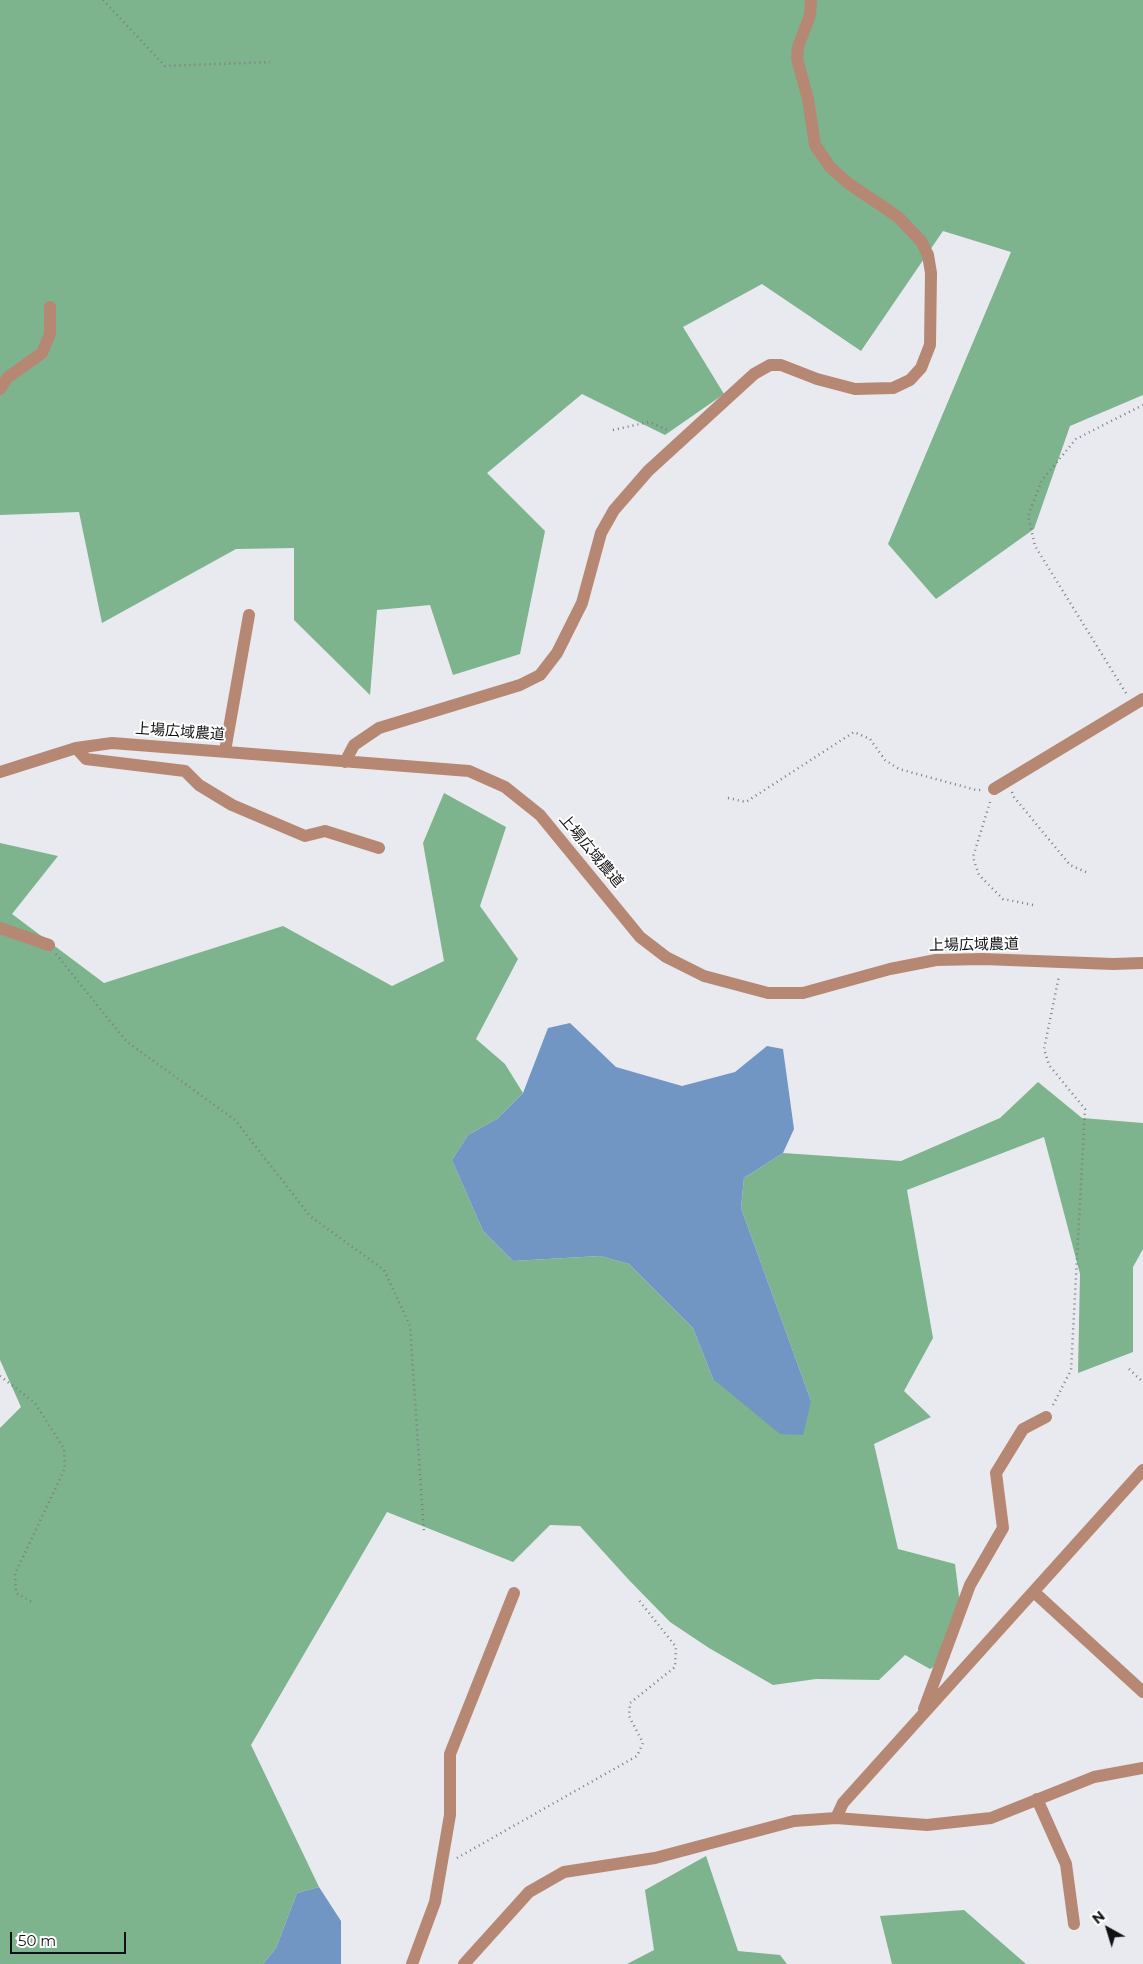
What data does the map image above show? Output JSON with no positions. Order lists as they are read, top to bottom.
{
  "streets": {
    "street": ["上場広域農道"]
  },
  "scale_bar": "50 m",
  "north": "top left"
}
